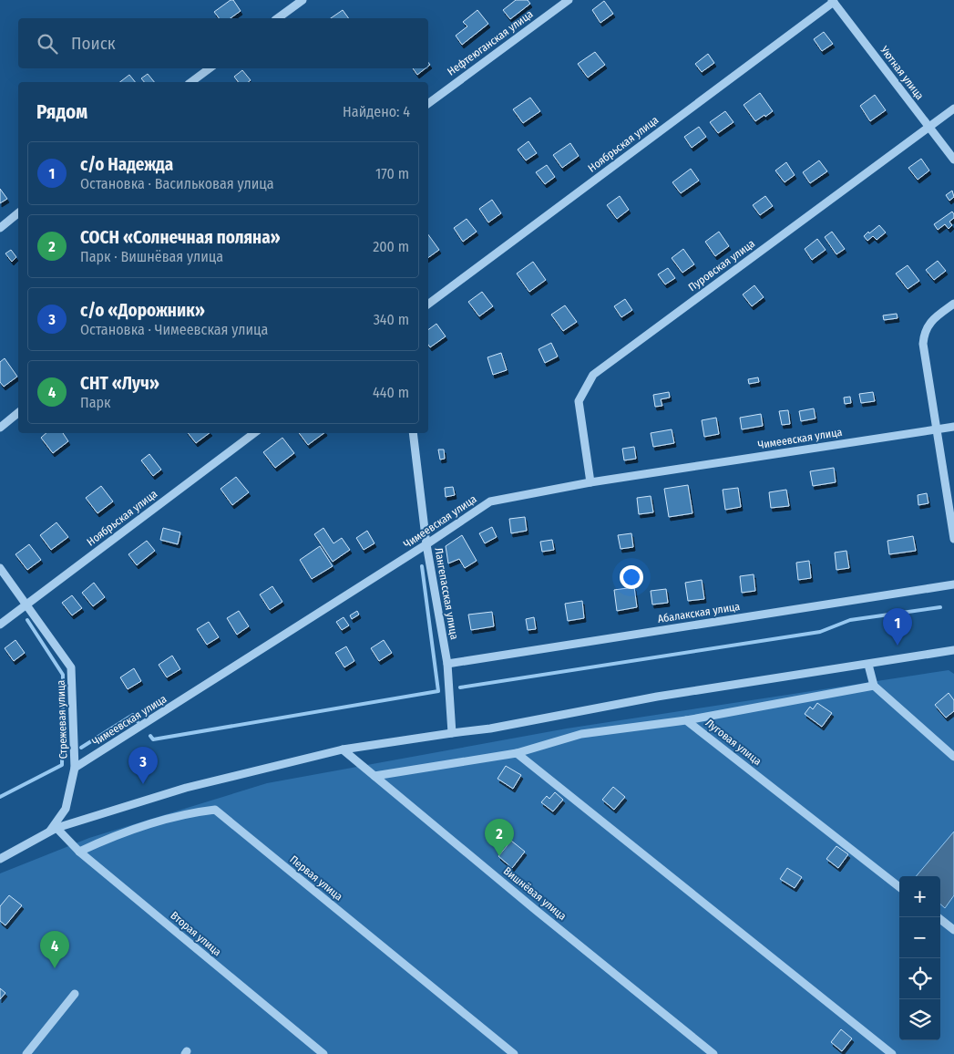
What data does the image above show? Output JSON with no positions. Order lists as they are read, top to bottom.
{
  "streets": {
    "street": [
      "Нефтеюганская улица",
      "Уютная улица",
      "Ноябрьская улица",
      "Пуровская улица",
      "Чимеевская улица",
      "Лангепасская улица",
      "Абалакская улица",
      "Стрежевая улица",
      "Луговая улица",
      "Первая улица",
      "Вишнёвая улица",
      "Вторая улица"
    ]
  },
  "crossings": [
    ["Уютная улица", "Ноябрьская улица"],
    ["Уютная улица", "Пуровская улица"],
    ["Ноябрьская улица", "Стрежевая улица"],
    ["Пуровская улица", "Чимеевская улица"],
    ["Чимеевская улица", "Лангепасская улица"],
    ["Чимеевская улица", "Стрежевая улица"],
    ["Лангепасская улица", "Абалакская улица"],
    ["Стрежевая улица", "Вторая улица"],
    ["Первая улица", "Вторая улица"]
  ],
  "page": {
    "search": "Поиск",
    "heading": ["Рядом", "Найдено: 4"],
    "list": [
      {
        "mark": "1",
        "name": "с/о Надежда",
        "note": "Остановка · Васильковая улица",
        "value": "170 m"
      },
      {
        "mark": "2",
        "name": "СОСН «Солнечная поляна»",
        "note": "Парк · Вишнёвая улица",
        "value": "200 m"
      },
      {
        "mark": "3",
        "name": "с/о «Дорожник»",
        "note": "Остановка · Чимеевская улица",
        "value": "340 m"
      },
      {
        "mark": "4",
        "name": "СНТ «Луч»",
        "note": "Парк",
        "value": "440 m"
      }
    ],
    "pins": [
      "1",
      "3",
      "2",
      "4"
    ],
    "map_buttons": ["+", "−"]
  }
}
